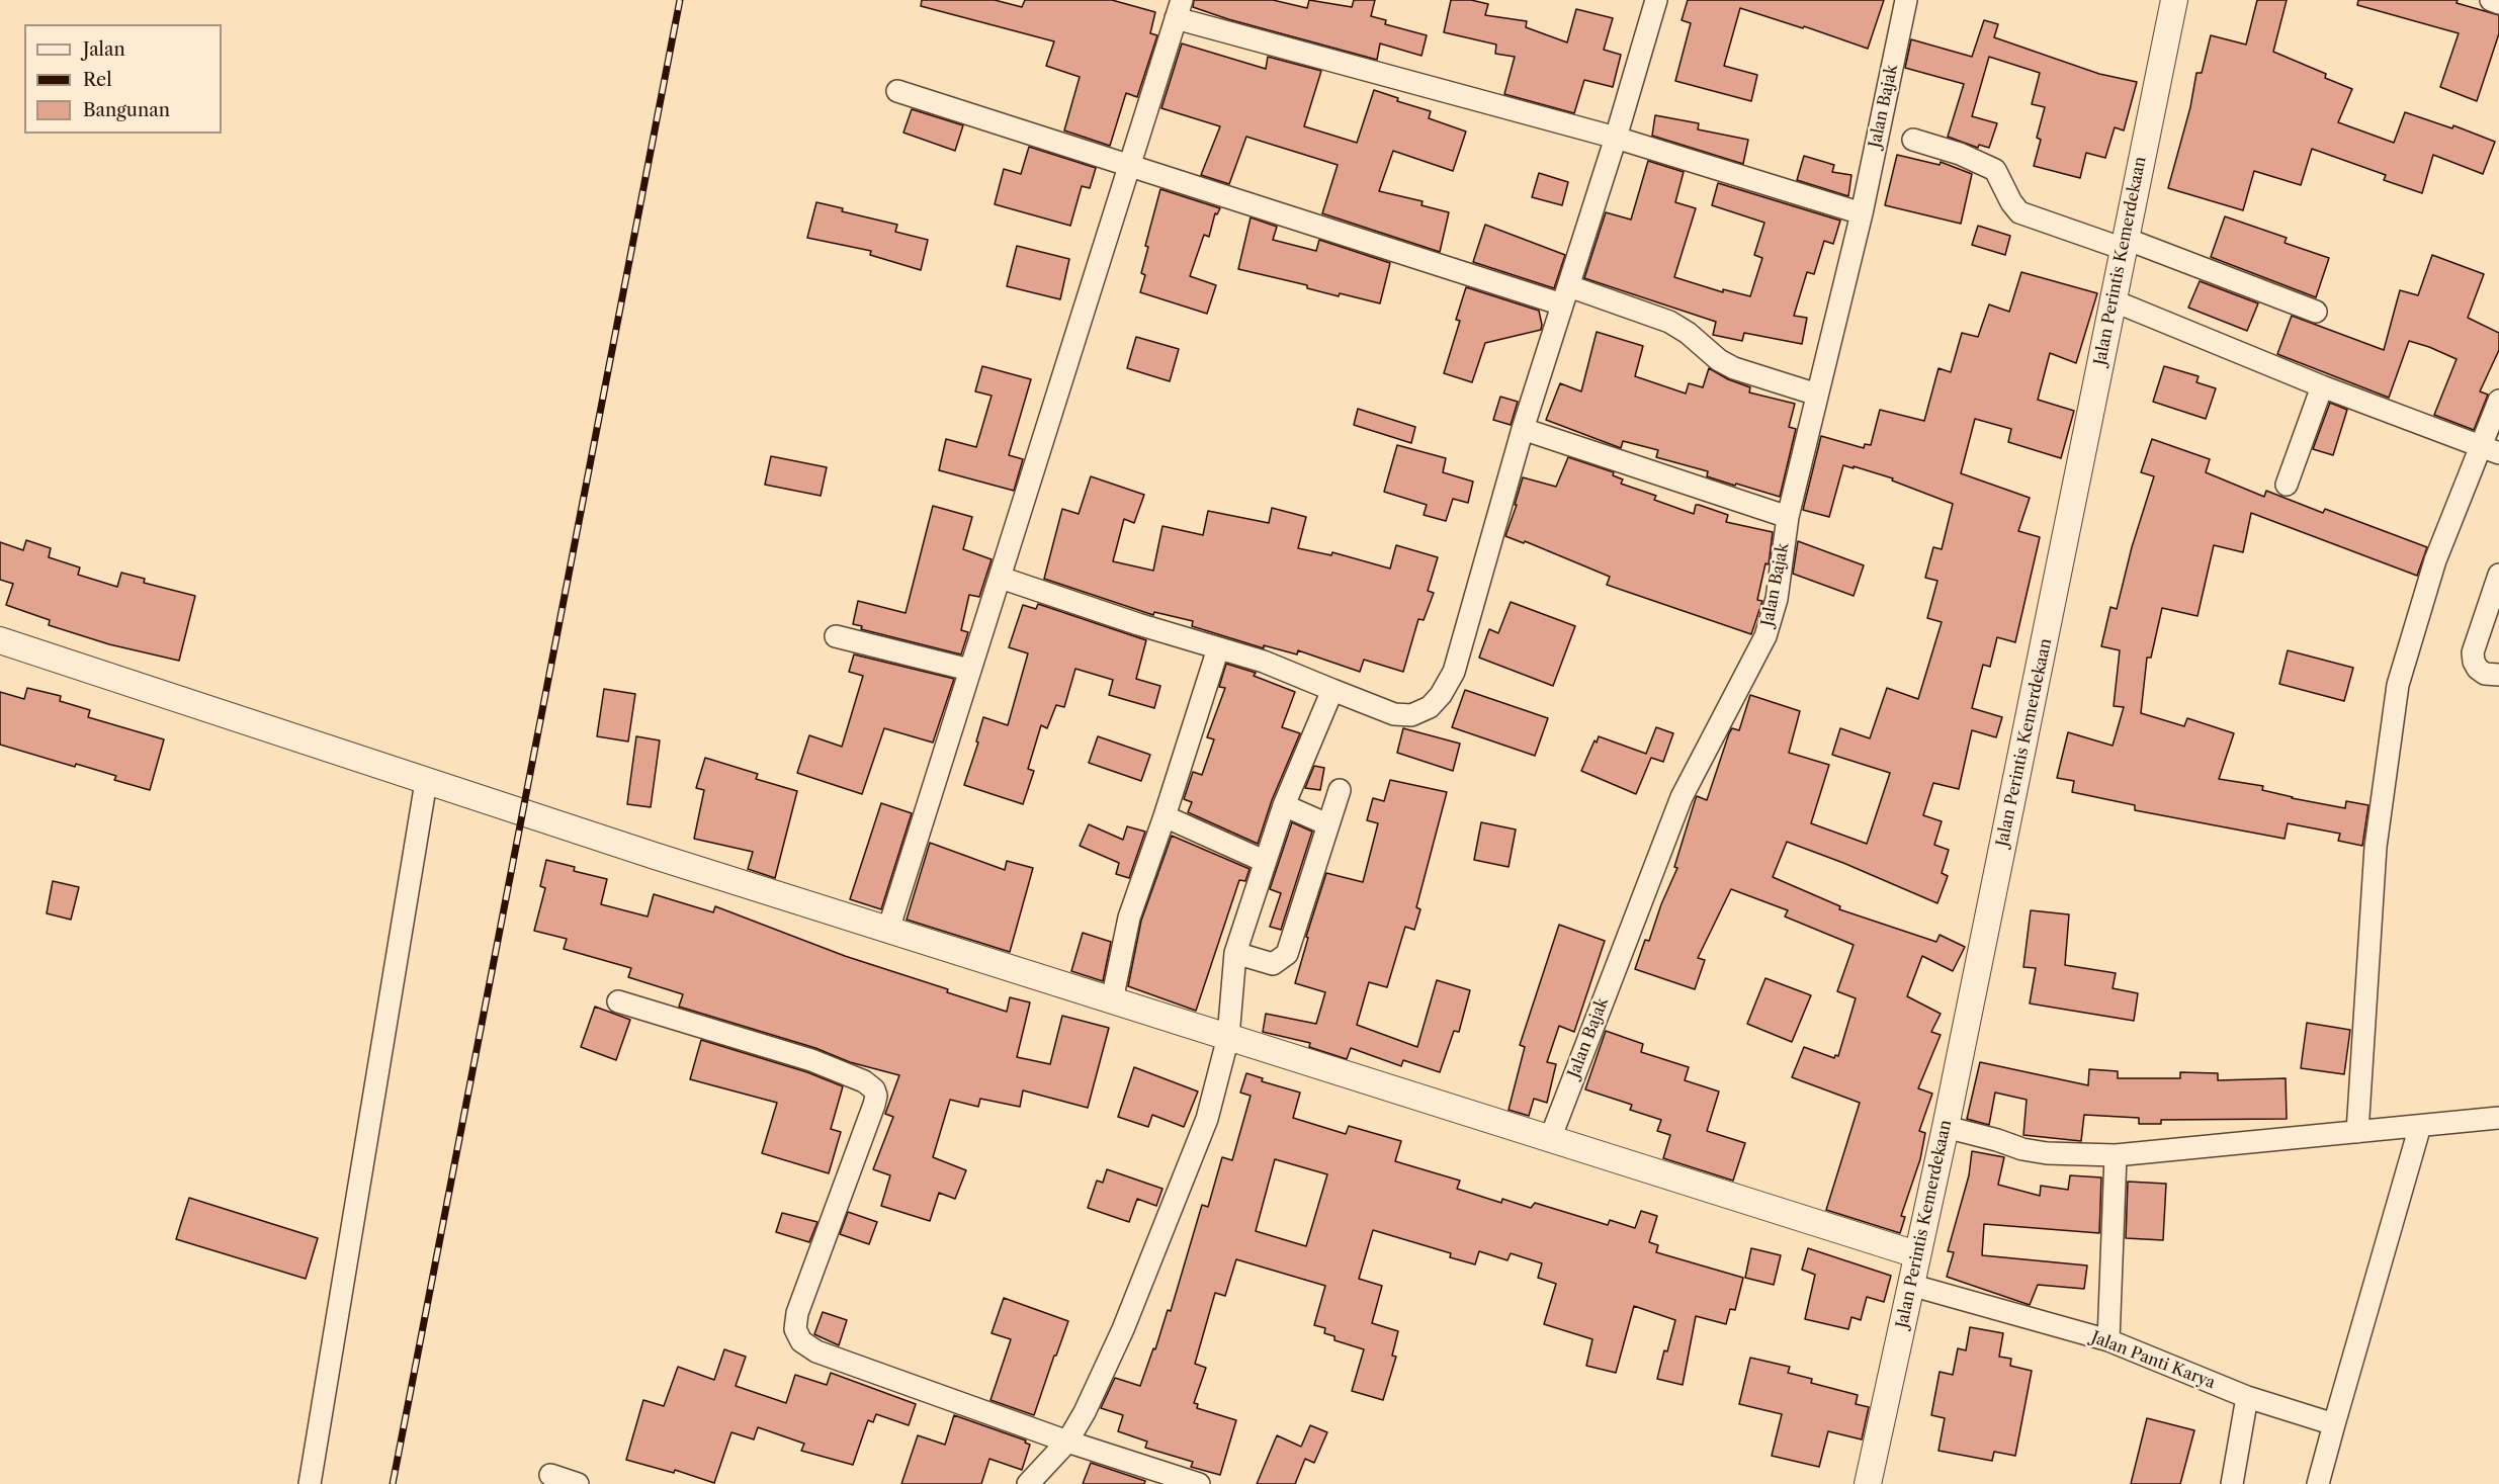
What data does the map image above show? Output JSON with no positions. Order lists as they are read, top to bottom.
{
  "streets": {
    "street": ["Jalan Bajak", "Jalan Perintis Kemerdekaan", "Jalan Panti Karya"]
  },
  "crossings": [
    ["Jalan Perintis Kemerdekaan", "Jalan Panti Karya"]
  ],
  "legend": ["Jalan", "Rel", "Bangunan"]
}
